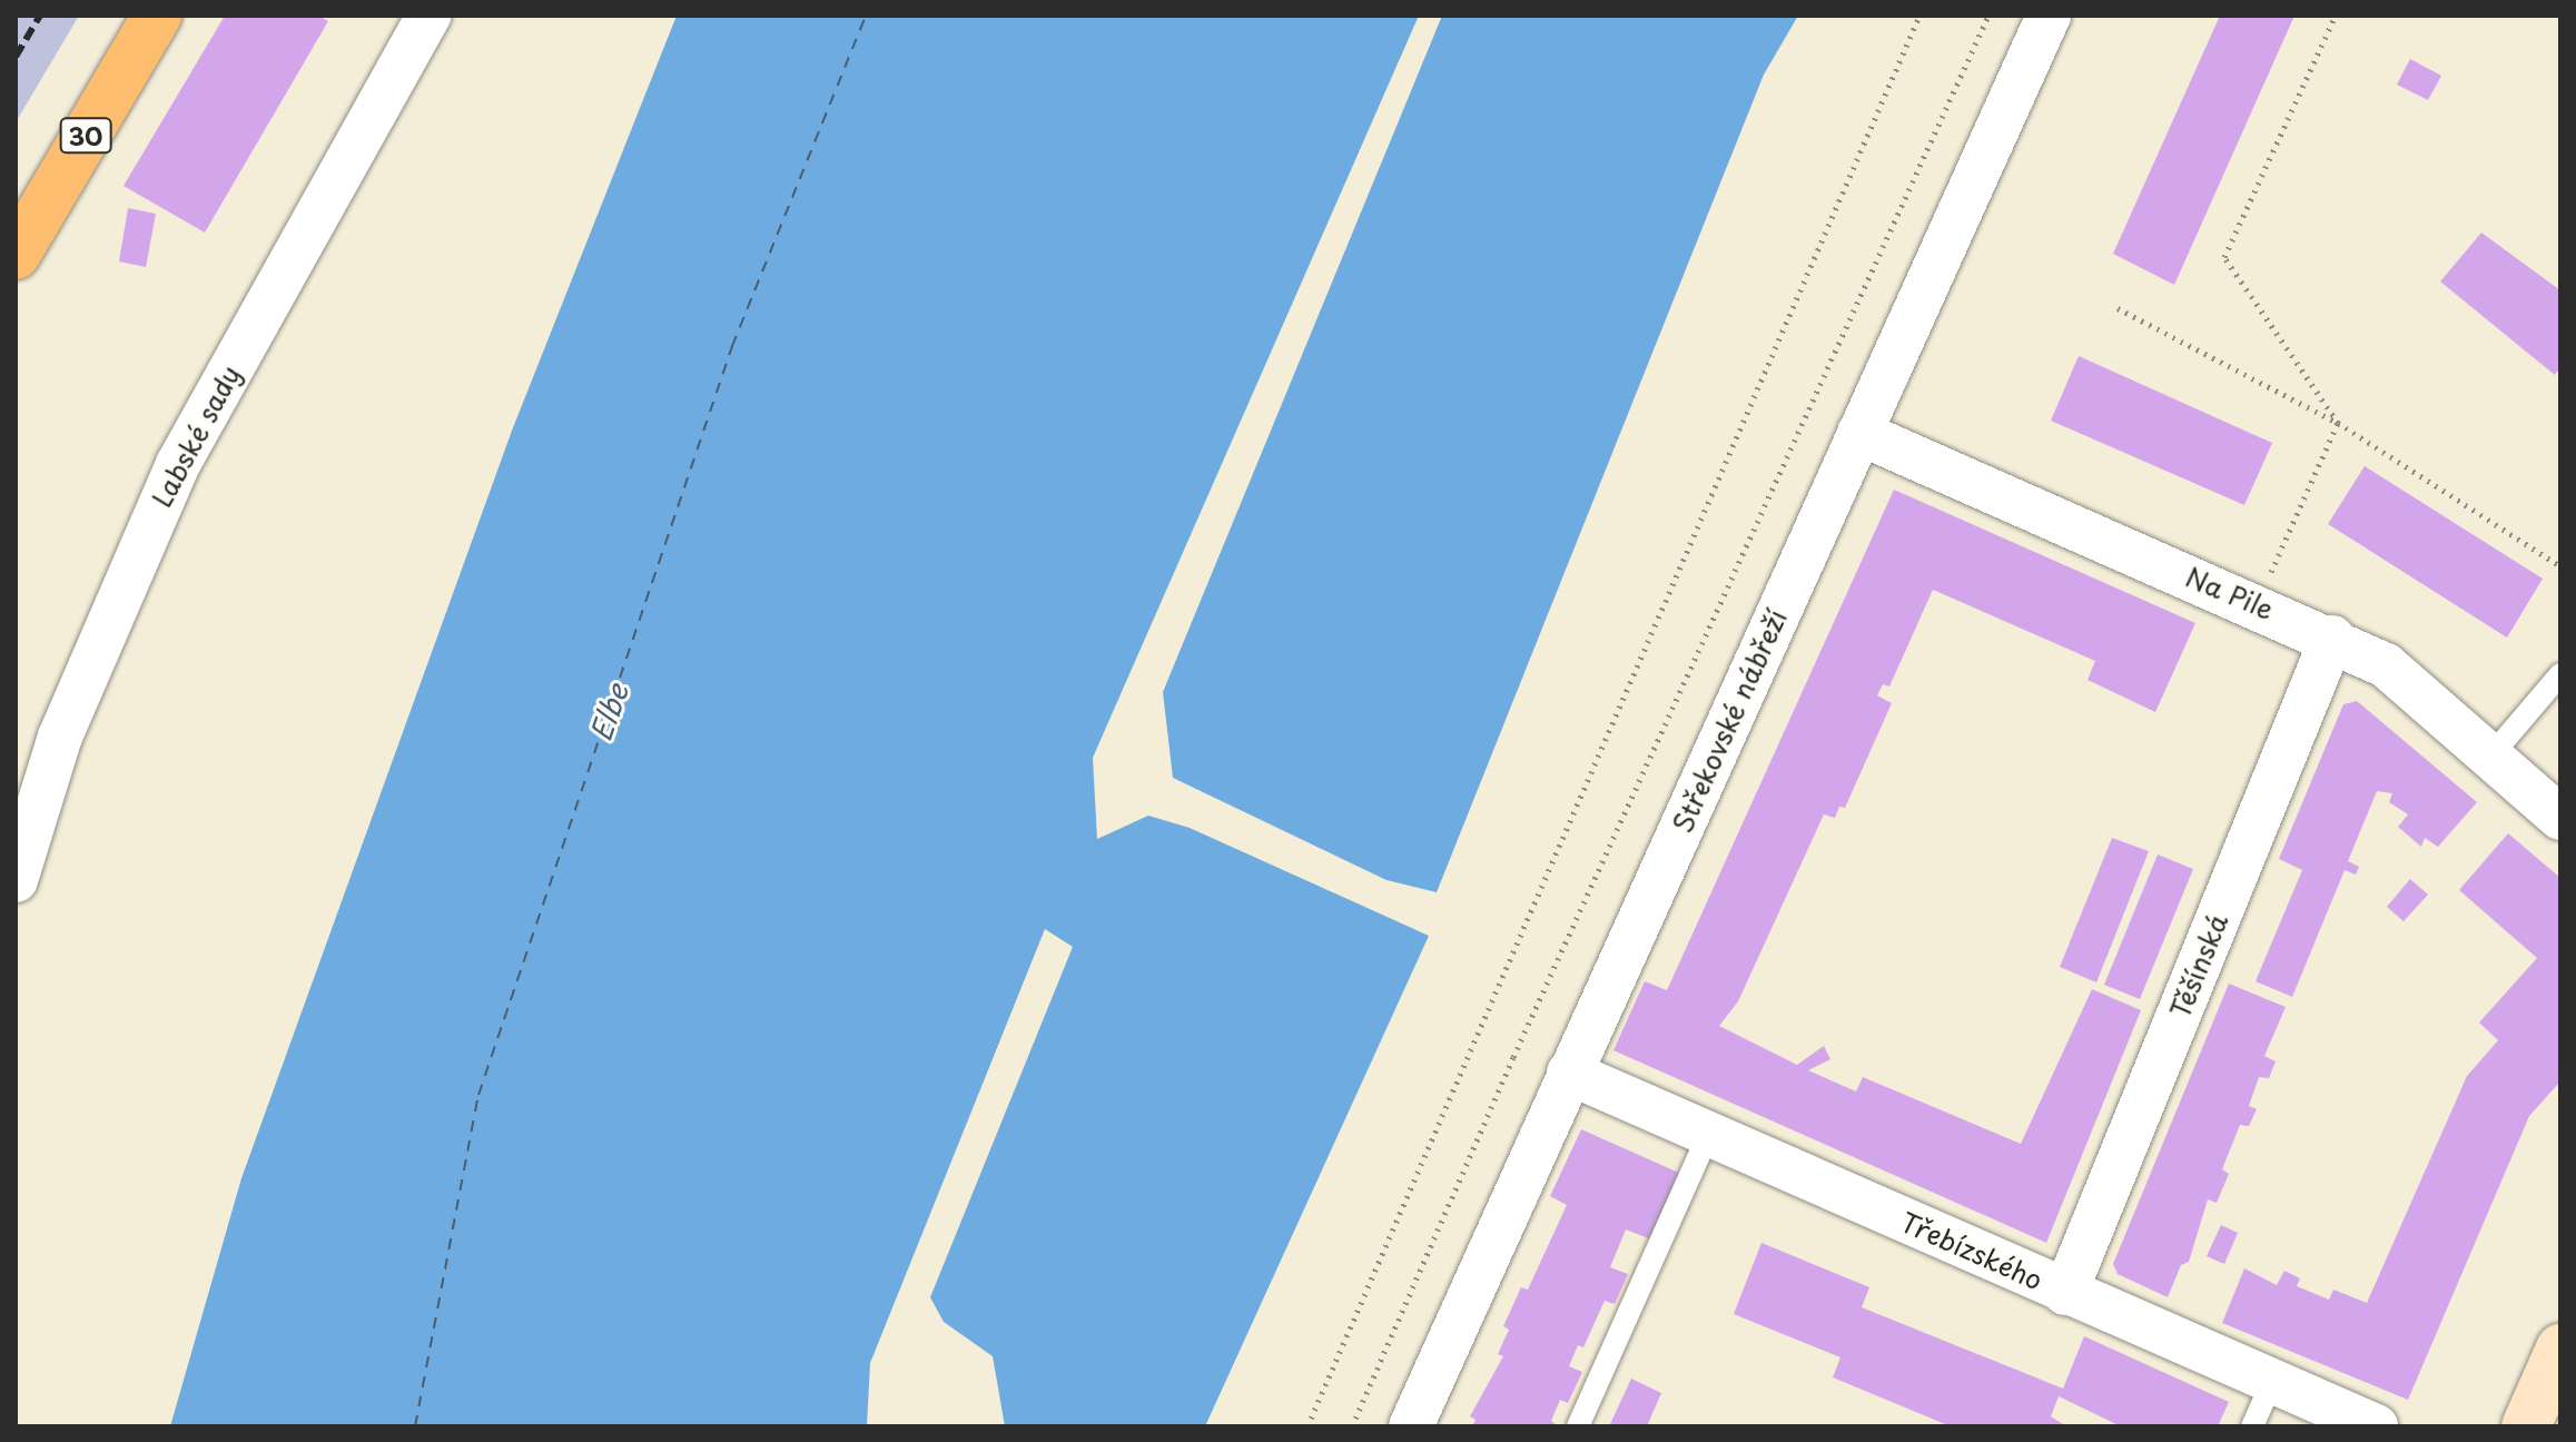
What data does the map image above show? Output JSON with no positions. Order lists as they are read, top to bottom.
{
  "streets": {
    "main road": ["30"],
    "street": [
      "Labské sady",
      "Na Pile",
      "Střekovské nábřeží",
      "Těšínská",
      "Třebízského"
    ]
  },
  "crossings": [
    ["Na Pile", "Střekovské nábřeží"],
    ["Na Pile", "Těšínská"],
    ["Střekovské nábřeží", "Třebízského"],
    ["Těšínská", "Třebízského"]
  ],
  "water": ["Elbe"]
}
